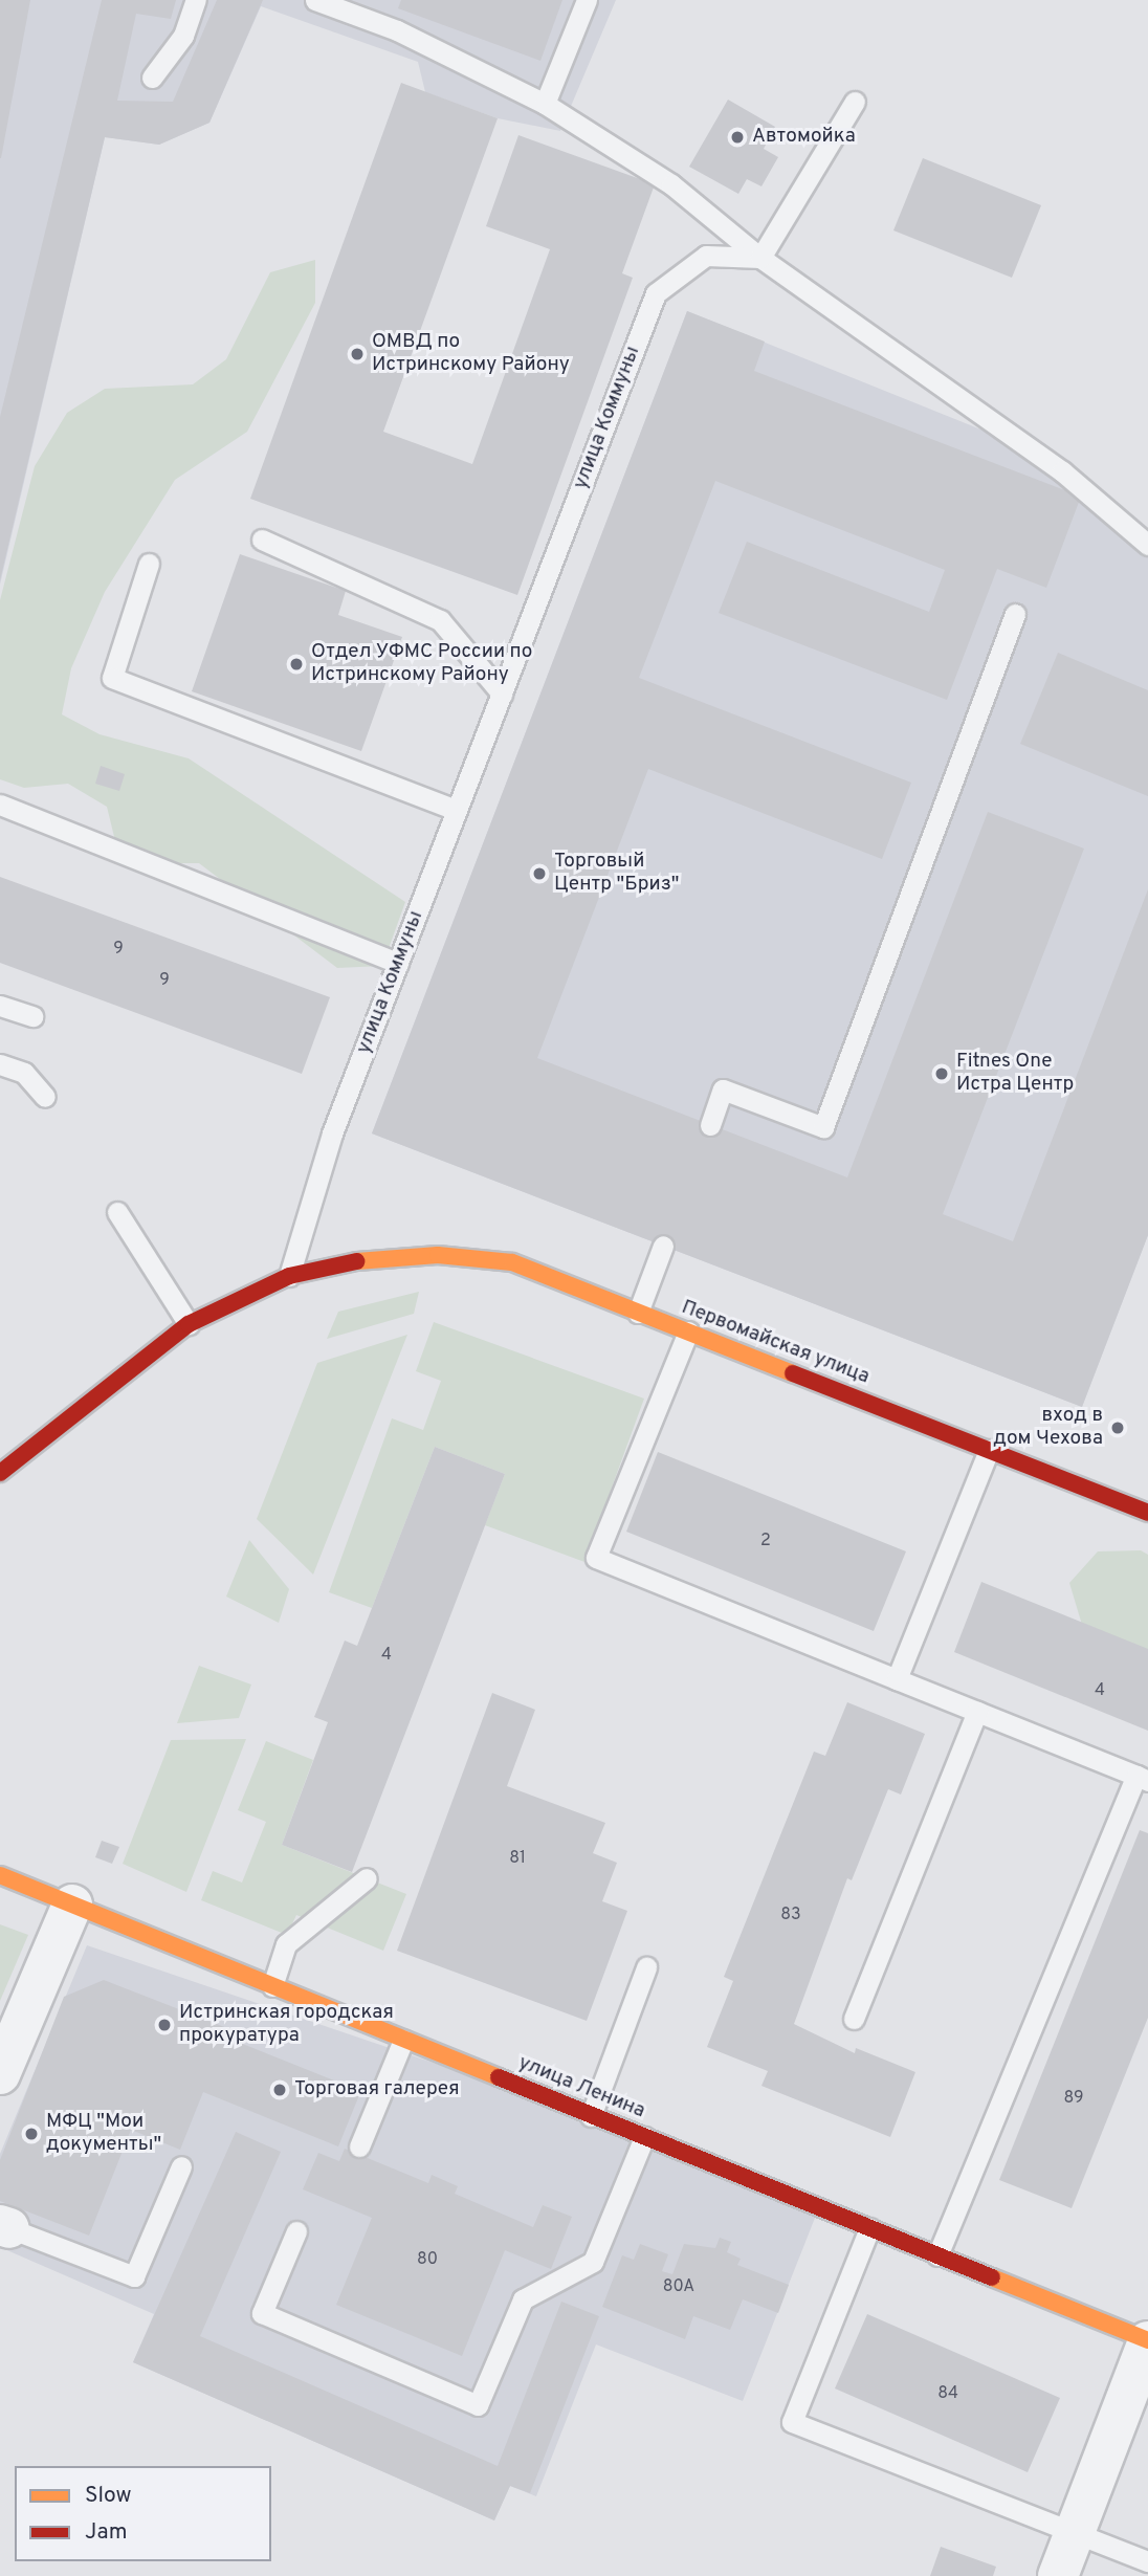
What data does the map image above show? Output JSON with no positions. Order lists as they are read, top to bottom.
{
  "streets": {
    "main road": ["Первомайская улица", "улица Ленина"],
    "lane": ["улица Коммуны"]
  },
  "crossings": [
    ["улица Коммуны", "Первомайская улица"]
  ],
  "places": [
    "Автомойка",
    "ОМВД по Истринскому Району",
    "Отдел УФМС России по Истринскому Району",
    "Торговый Центр \"Бриз\"",
    "Fitnes One Истра Центр",
    "вход в дом Чехова",
    "Истринская городская прокуратура",
    "Торговая галерея",
    "МФЦ \"Мои документы\""
  ],
  "house_numbers": [
    "9",
    "9",
    "2",
    "4",
    "4",
    "81",
    "83",
    "89",
    "80",
    "80А",
    "84"
  ],
  "legend": ["Slow", "Jam"]
}
